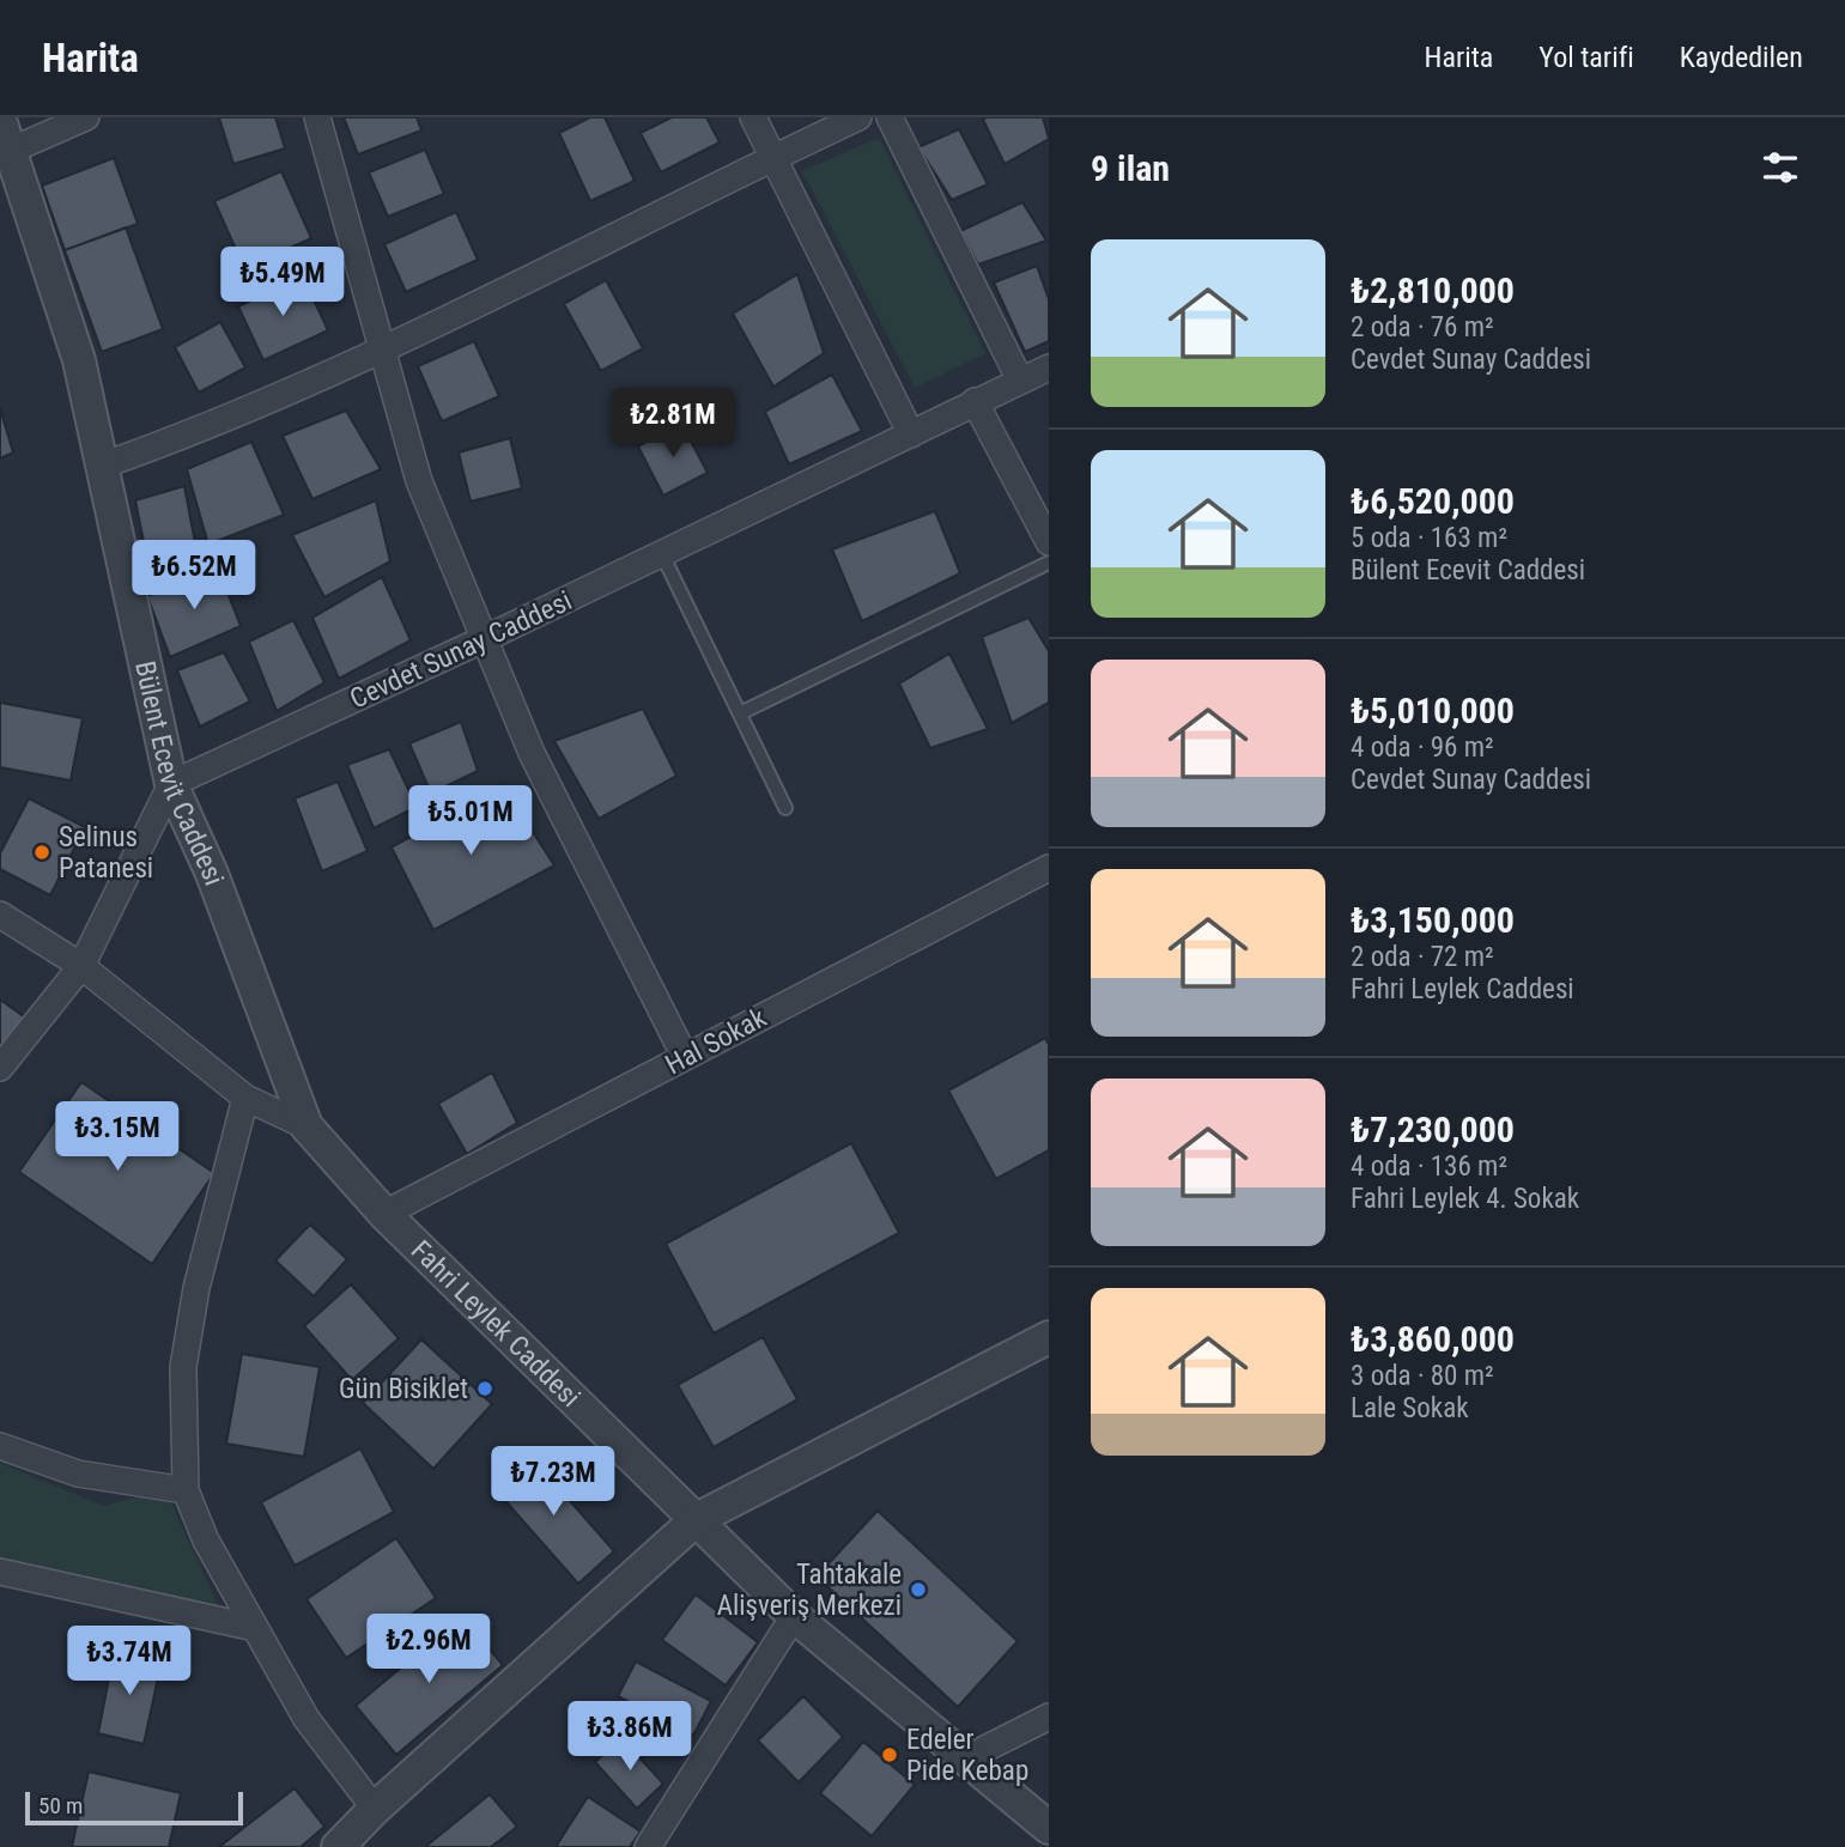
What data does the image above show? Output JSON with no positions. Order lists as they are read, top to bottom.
{
  "streets": {
    "street": [
      "Cevdet Sunay Caddesi",
      "Bülent Ecevit Caddesi",
      "Hal Sokak",
      "Fahri Leylek Caddesi"
    ]
  },
  "crossings": [
    ["Cevdet Sunay Caddesi", "Bülent Ecevit Caddesi"],
    ["Bülent Ecevit Caddesi", "Fahri Leylek Caddesi"],
    ["Hal Sokak", "Fahri Leylek Caddesi"]
  ],
  "places": [
    "Selinus Patanesi",
    "Gün Bisiklet",
    "Tahtakale Alişveriş Merkezi",
    "Edeler Pide Kebap"
  ],
  "scale_bar": "50 m",
  "page": {
    "header": "Harita",
    "nav": ["Harita", "Yol tarifi", "Kaydedilen"],
    "heading": "9 ilan",
    "list": [
      {
        "name": "₺2,810,000",
        "note": "2 oda · 76 m² · Cevdet Sunay Caddesi"
      },
      {
        "name": "₺6,520,000",
        "note": "5 oda · 163 m² · Bülent Ecevit Caddesi"
      },
      {
        "name": "₺5,010,000",
        "note": "4 oda · 96 m² · Cevdet Sunay Caddesi"
      },
      {
        "name": "₺3,150,000",
        "note": "2 oda · 72 m² · Fahri Leylek Caddesi"
      },
      {
        "name": "₺7,230,000",
        "note": "4 oda · 136 m² · Fahri Leylek 4. Sokak"
      },
      {
        "name": "₺3,860,000",
        "note": "3 oda · 80 m² · Lale Sokak"
      }
    ],
    "price": [
      "₺5.49M",
      "₺2.81M",
      "₺6.52M",
      "₺5.01M",
      "₺3.15M",
      "₺7.23M",
      "₺2.96M",
      "₺3.74M",
      "₺3.86M"
    ],
    "scale": "50 m"
  }
}
